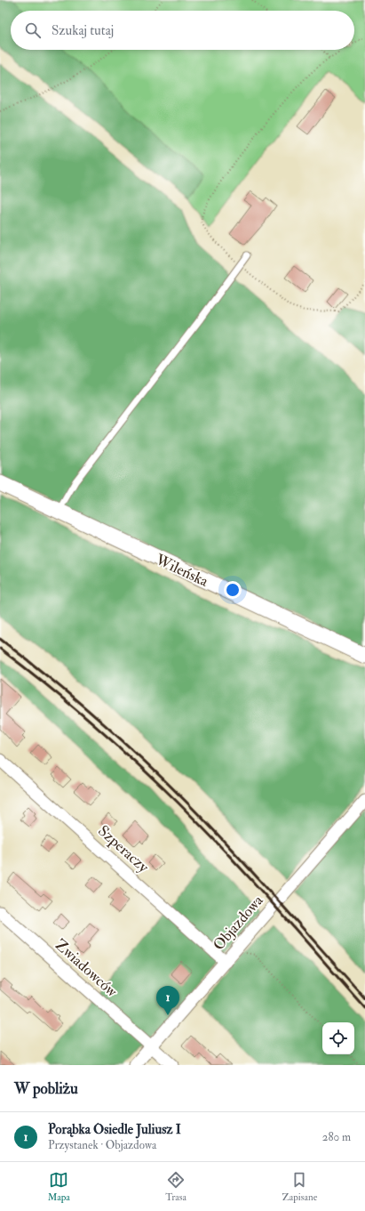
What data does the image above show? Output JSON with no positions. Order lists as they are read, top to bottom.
{
  "streets": {
    "street": [
      "Wileńska",
      "Szperaczy",
      "Objazdowa",
      "Zwiadowców"
    ]
  },
  "crossings": [
    ["Szperaczy", "Objazdowa"],
    ["Objazdowa", "Zwiadowców"]
  ],
  "page": {
    "search": "Szukaj tutaj",
    "pins": "1",
    "heading": "W pobliżu",
    "list": [
      {
        "mark": "1",
        "name": "Porąbka Osiedle Juliusz I",
        "note": "Przystanek · Objazdowa",
        "value": "280 m"
      }
    ],
    "nav": ["Mapa", "Trasa", "Zapisane"]
  }
}
